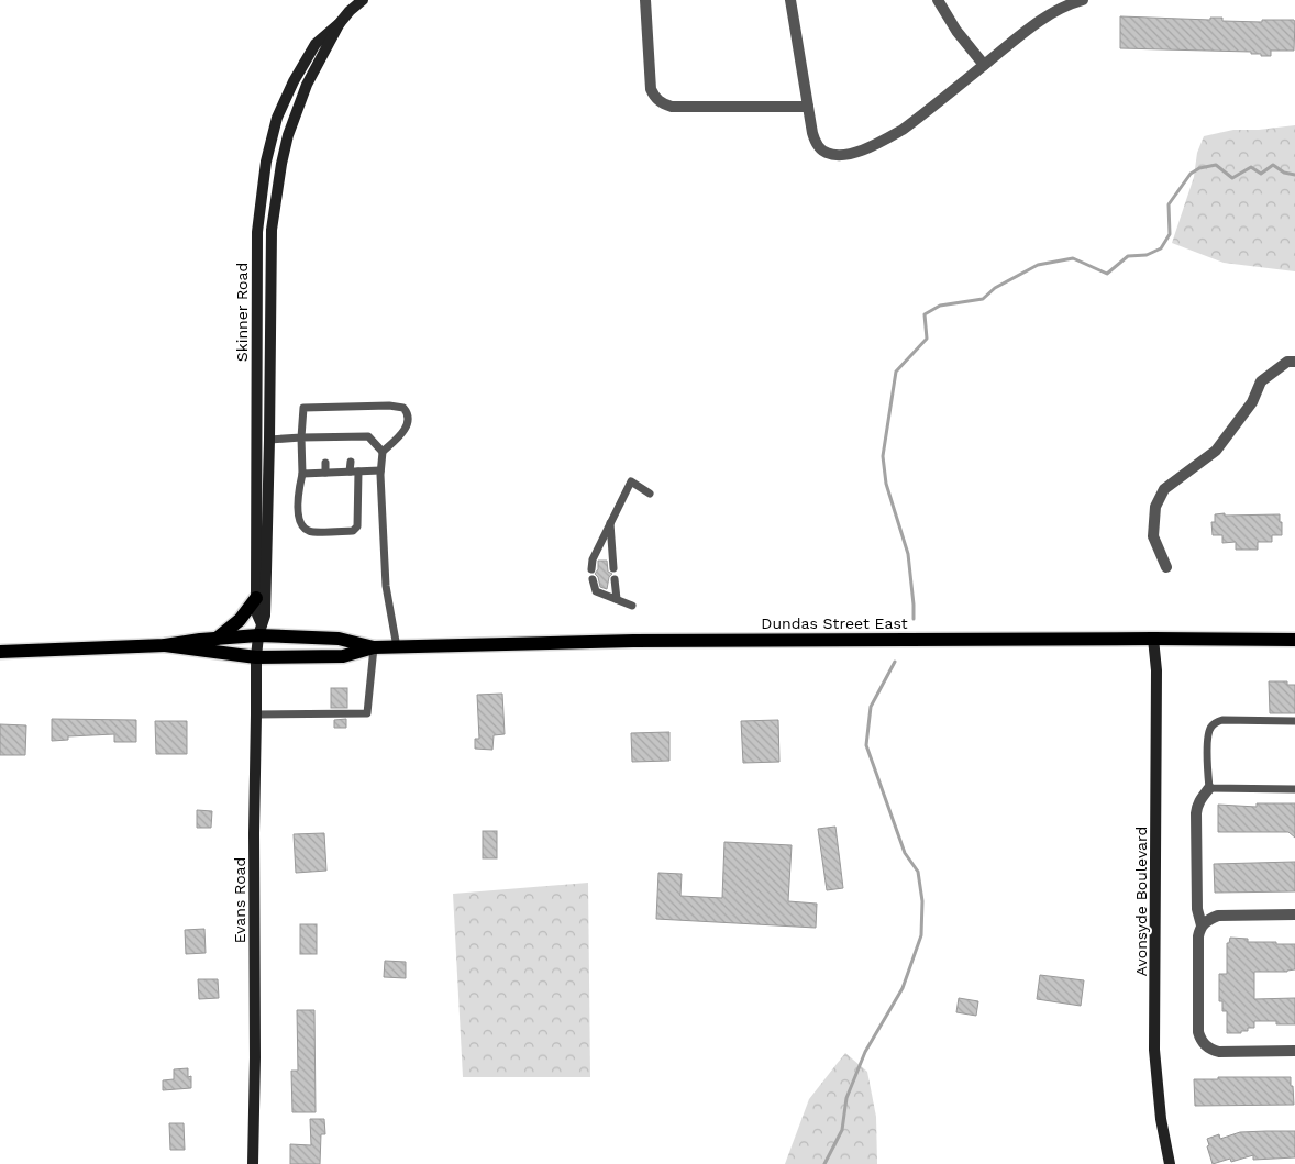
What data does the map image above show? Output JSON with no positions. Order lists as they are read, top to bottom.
{
  "streets": {
    "main road": ["Dundas Street East"],
    "street": ["Skinner Road", "Evans Road", "Avonsyde Boulevard"]
  },
  "crossings": [
    ["Skinner Road", "Dundas Street East"],
    ["Skinner Road", "Evans Road"],
    ["Dundas Street East", "Evans Road"],
    ["Dundas Street East", "Avonsyde Boulevard"]
  ]
}
